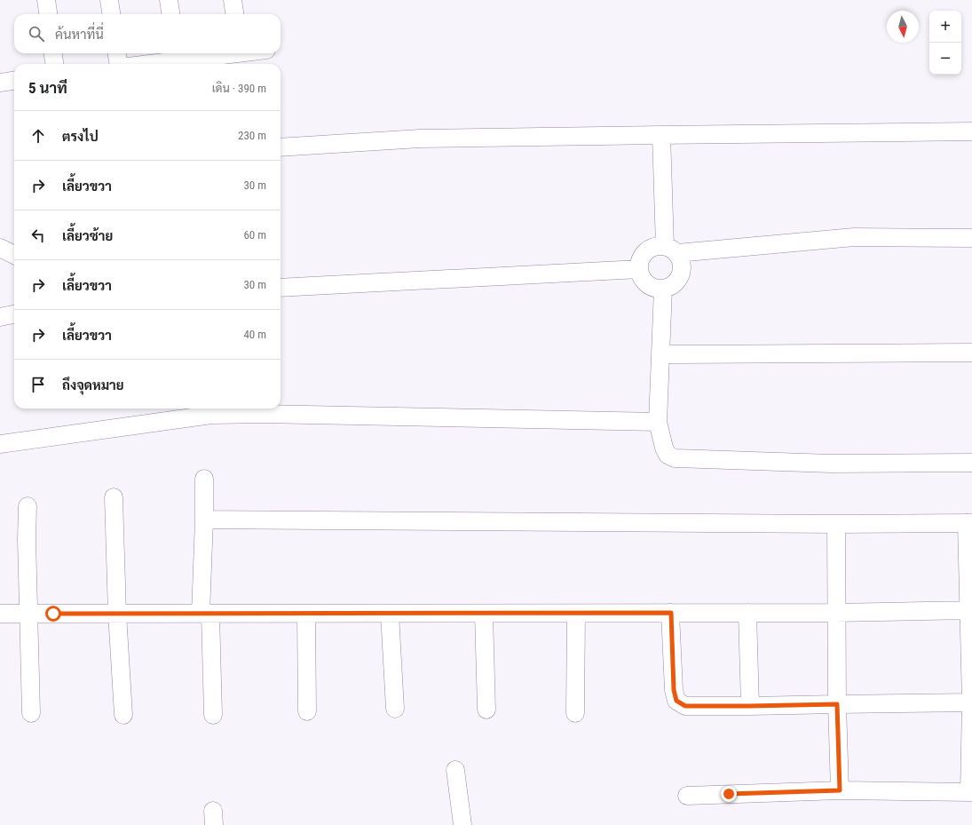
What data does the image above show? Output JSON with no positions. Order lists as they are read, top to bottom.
{
  "north": "bottom",
  "page": {
    "map_buttons": ["+", "−"],
    "search": "ค้นหาที่นี่",
    "heading": ["5 นาที", "เดิน · 390 m"],
    "list": [
      ["ตรงไป", "230 m"],
      ["เลี้ยวขวา", "30 m"],
      ["เลี้ยวซ้าย", "60 m"],
      ["เลี้ยวขวา", "30 m"],
      ["เลี้ยวขวา", "40 m"],
      "ถึงจุดหมาย"
    ]
  }
}
